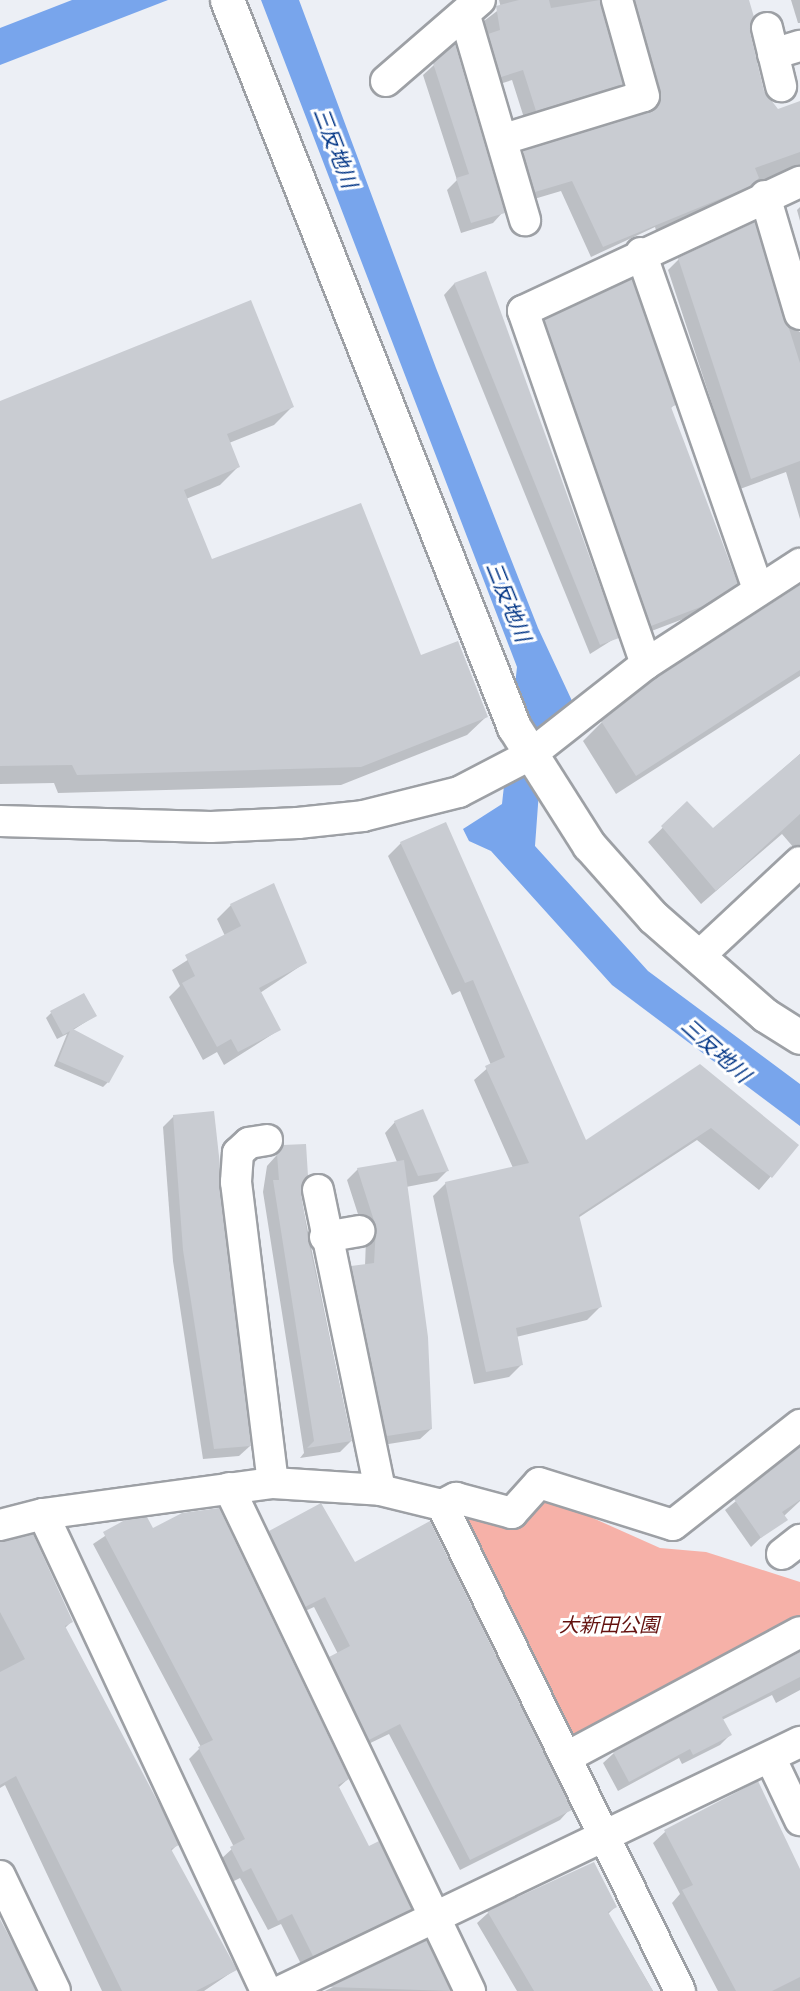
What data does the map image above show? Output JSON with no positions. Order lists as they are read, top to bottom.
{
  "water": ["三反地川"],
  "parks": ["大新田公園"]
}
